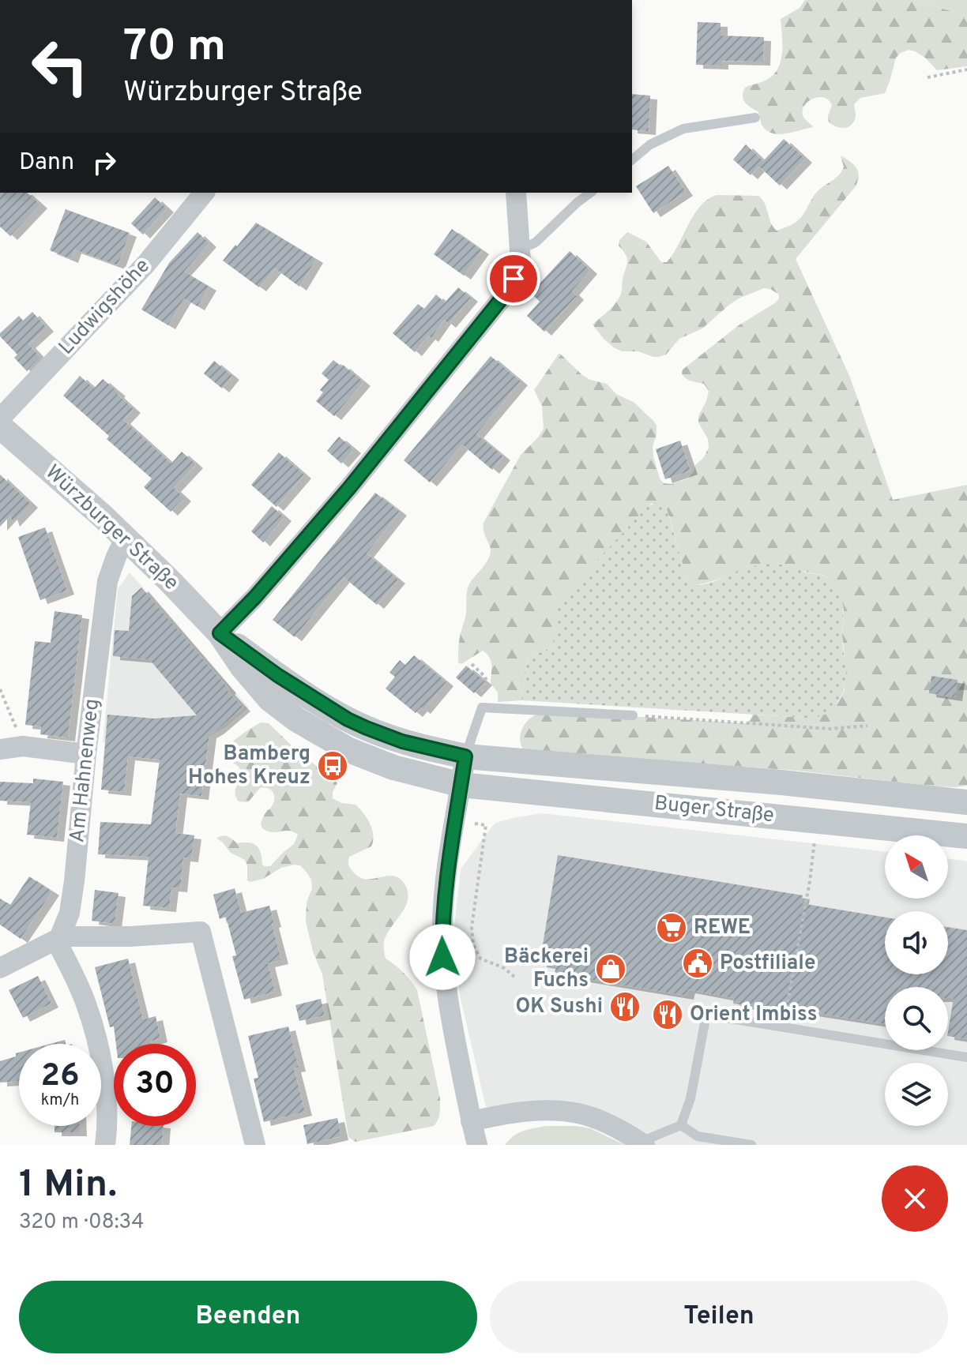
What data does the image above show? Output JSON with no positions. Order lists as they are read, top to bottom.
{
  "streets": {
    "street": [
      "Ludwigshöhe",
      "Würzburger Straße",
      "Am Hahnenweg",
      "Buger Straße"
    ]
  },
  "crossings": [
    ["Würzburger Straße", "Am Hahnenweg"],
    ["Würzburger Straße", "Buger Straße"]
  ],
  "places": {
    "bus stop": ["Bamberg Hohes Kreuz"],
    "supermarket": ["REWE"],
    "public building": ["Postfiliale"],
    "shop": ["Bäckerei Fuchs"],
    "restaurant": ["OK Sushi", "Orient Imbiss"]
  },
  "north": "top left",
  "page": {
    "turn": ["70 m", "Würzburger Straße"],
    "then": "Dann",
    "speed": "26 km/h",
    "limit": "30",
    "heading": ["1 Min.", "320 m · 08:34"],
    "buttons": ["Beenden", "Teilen"]
  }
}
